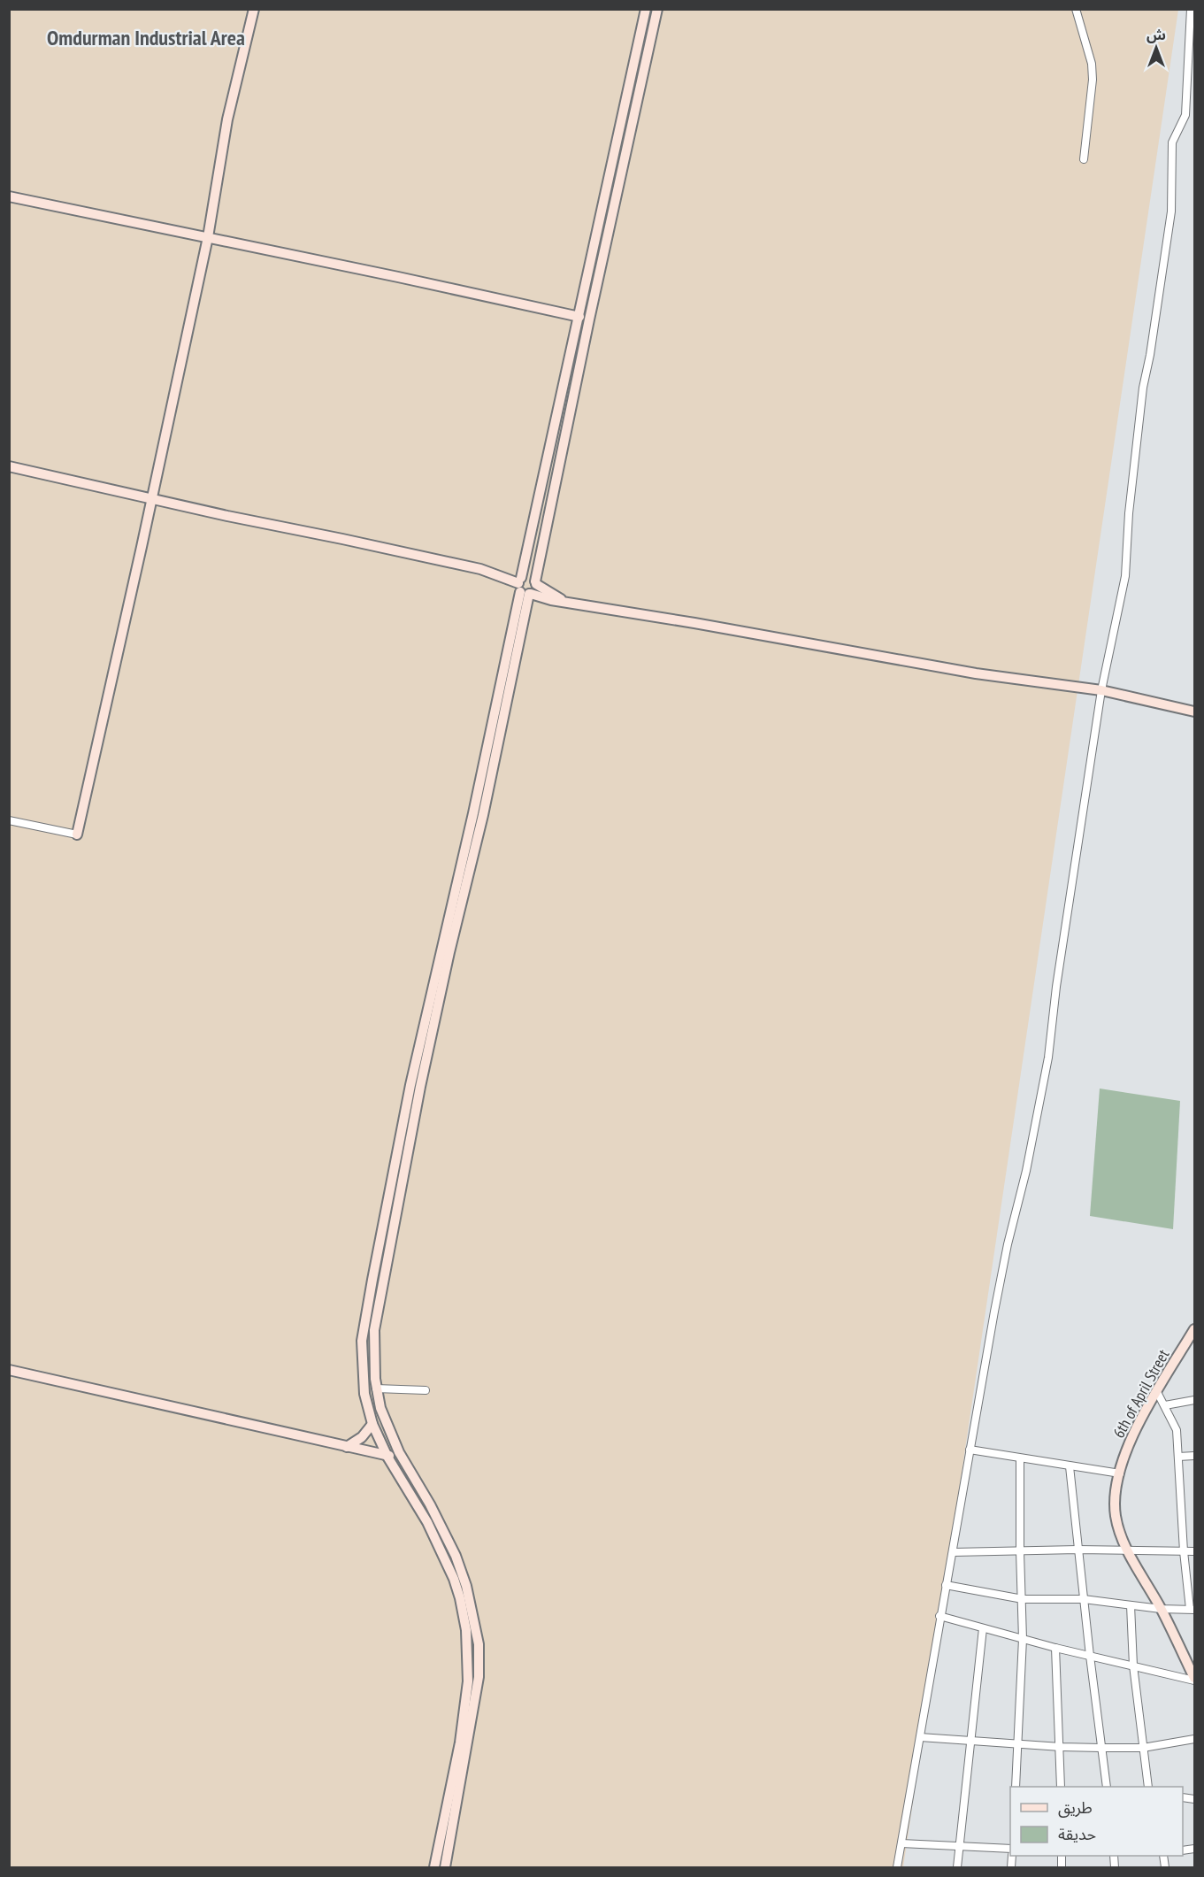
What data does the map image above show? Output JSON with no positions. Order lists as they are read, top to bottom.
{
  "streets": {
    "street": ["6th of April Street"]
  },
  "districts": ["Omdurman Industrial Area"],
  "legend": ["طريق", "حديقة"],
  "north": "top"
}
